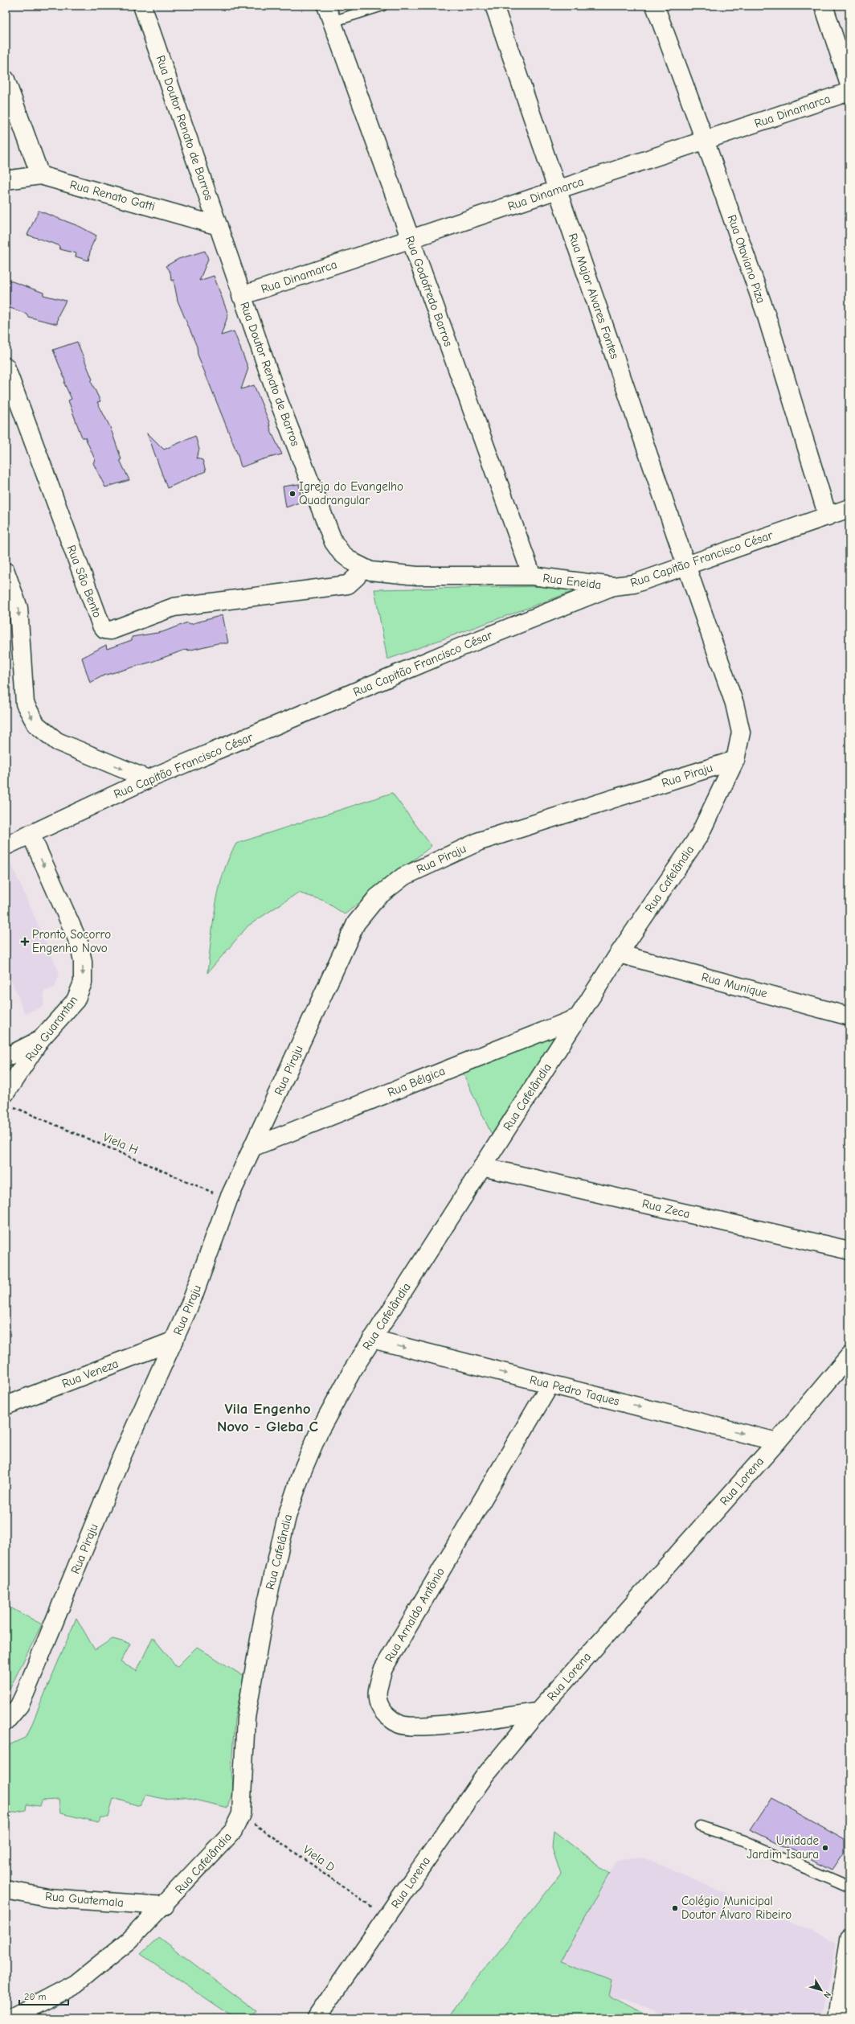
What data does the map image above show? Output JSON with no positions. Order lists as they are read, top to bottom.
{
  "streets": {
    "street": [
      "Rua Dinamarca",
      "Rua Doutor Renato de Barros",
      "Rua Renato Gatti",
      "Rua Otaviano Piza",
      "Rua Godofredo Barros",
      "Rua Major Alvares Fontes",
      "Rua Capitão Francisco César",
      "Rua São Bento",
      "Rua Eneida",
      "Rua Piraju",
      "Rua Cafelândia",
      "Rua Munique",
      "Rua Guarantan",
      "Rua Bélgica",
      "Rua Zeca",
      "Rua Veneza",
      "Rua Pedro Taques",
      "Rua Lorena",
      "Rua Arnaldo Antônio",
      "Rua Guatemala"
    ],
    "path": ["Viela H", "Viela D"]
  },
  "crossings": [
    ["Rua Dinamarca", "Rua Doutor Renato de Barros"],
    ["Rua Dinamarca", "Rua Otaviano Piza"],
    ["Rua Dinamarca", "Rua Godofredo Barros"],
    ["Rua Dinamarca", "Rua Major Alvares Fontes"],
    ["Rua Doutor Renato de Barros", "Rua Renato Gatti"],
    ["Rua Doutor Renato de Barros", "Rua Godofredo Barros"],
    ["Rua Doutor Renato de Barros", "Rua São Bento"],
    ["Rua Doutor Renato de Barros", "Rua Eneida"],
    ["Rua Otaviano Piza", "Rua Capitão Francisco César"],
    ["Rua Godofredo Barros", "Rua Eneida"],
    ["Rua Major Alvares Fontes", "Rua Capitão Francisco César"],
    ["Rua Major Alvares Fontes", "Rua Cafelândia"],
    ["Rua Capitão Francisco César", "Rua Eneida"],
    ["Rua Capitão Francisco César", "Rua Guarantan"],
    ["Rua Piraju", "Rua Cafelândia"],
    ["Rua Piraju", "Rua Bélgica"],
    ["Rua Piraju", "Viela H"],
    ["Rua Piraju", "Rua Veneza"],
    ["Rua Cafelândia", "Rua Munique"],
    ["Rua Cafelândia", "Rua Bélgica"],
    ["Rua Cafelândia", "Rua Zeca"],
    ["Rua Cafelândia", "Rua Pedro Taques"],
    ["Rua Cafelândia", "Viela D"],
    ["Rua Cafelândia", "Rua Guatemala"],
    ["Rua Guarantan", "Viela H"],
    ["Rua Pedro Taques", "Rua Lorena"],
    ["Rua Pedro Taques", "Rua Arnaldo Antônio"],
    ["Rua Lorena", "Rua Arnaldo Antônio"],
    ["Rua Lorena", "Viela D"]
  ],
  "one_way": ["Rua Guarantan", "Rua Pedro Taques"],
  "districts": ["Vila Engenho Novo - Gleba C"],
  "places": {
    "other": ["Igreja do Evangelho Quadrangular", "Unidade Jardim Isaura", "Colégio Municipal Doutor Álvaro Ribeiro"],
    "health": ["Pronto Socorro Engenho Novo"]
  },
  "scale_bar": "20 m",
  "north": "bottom right"
}
